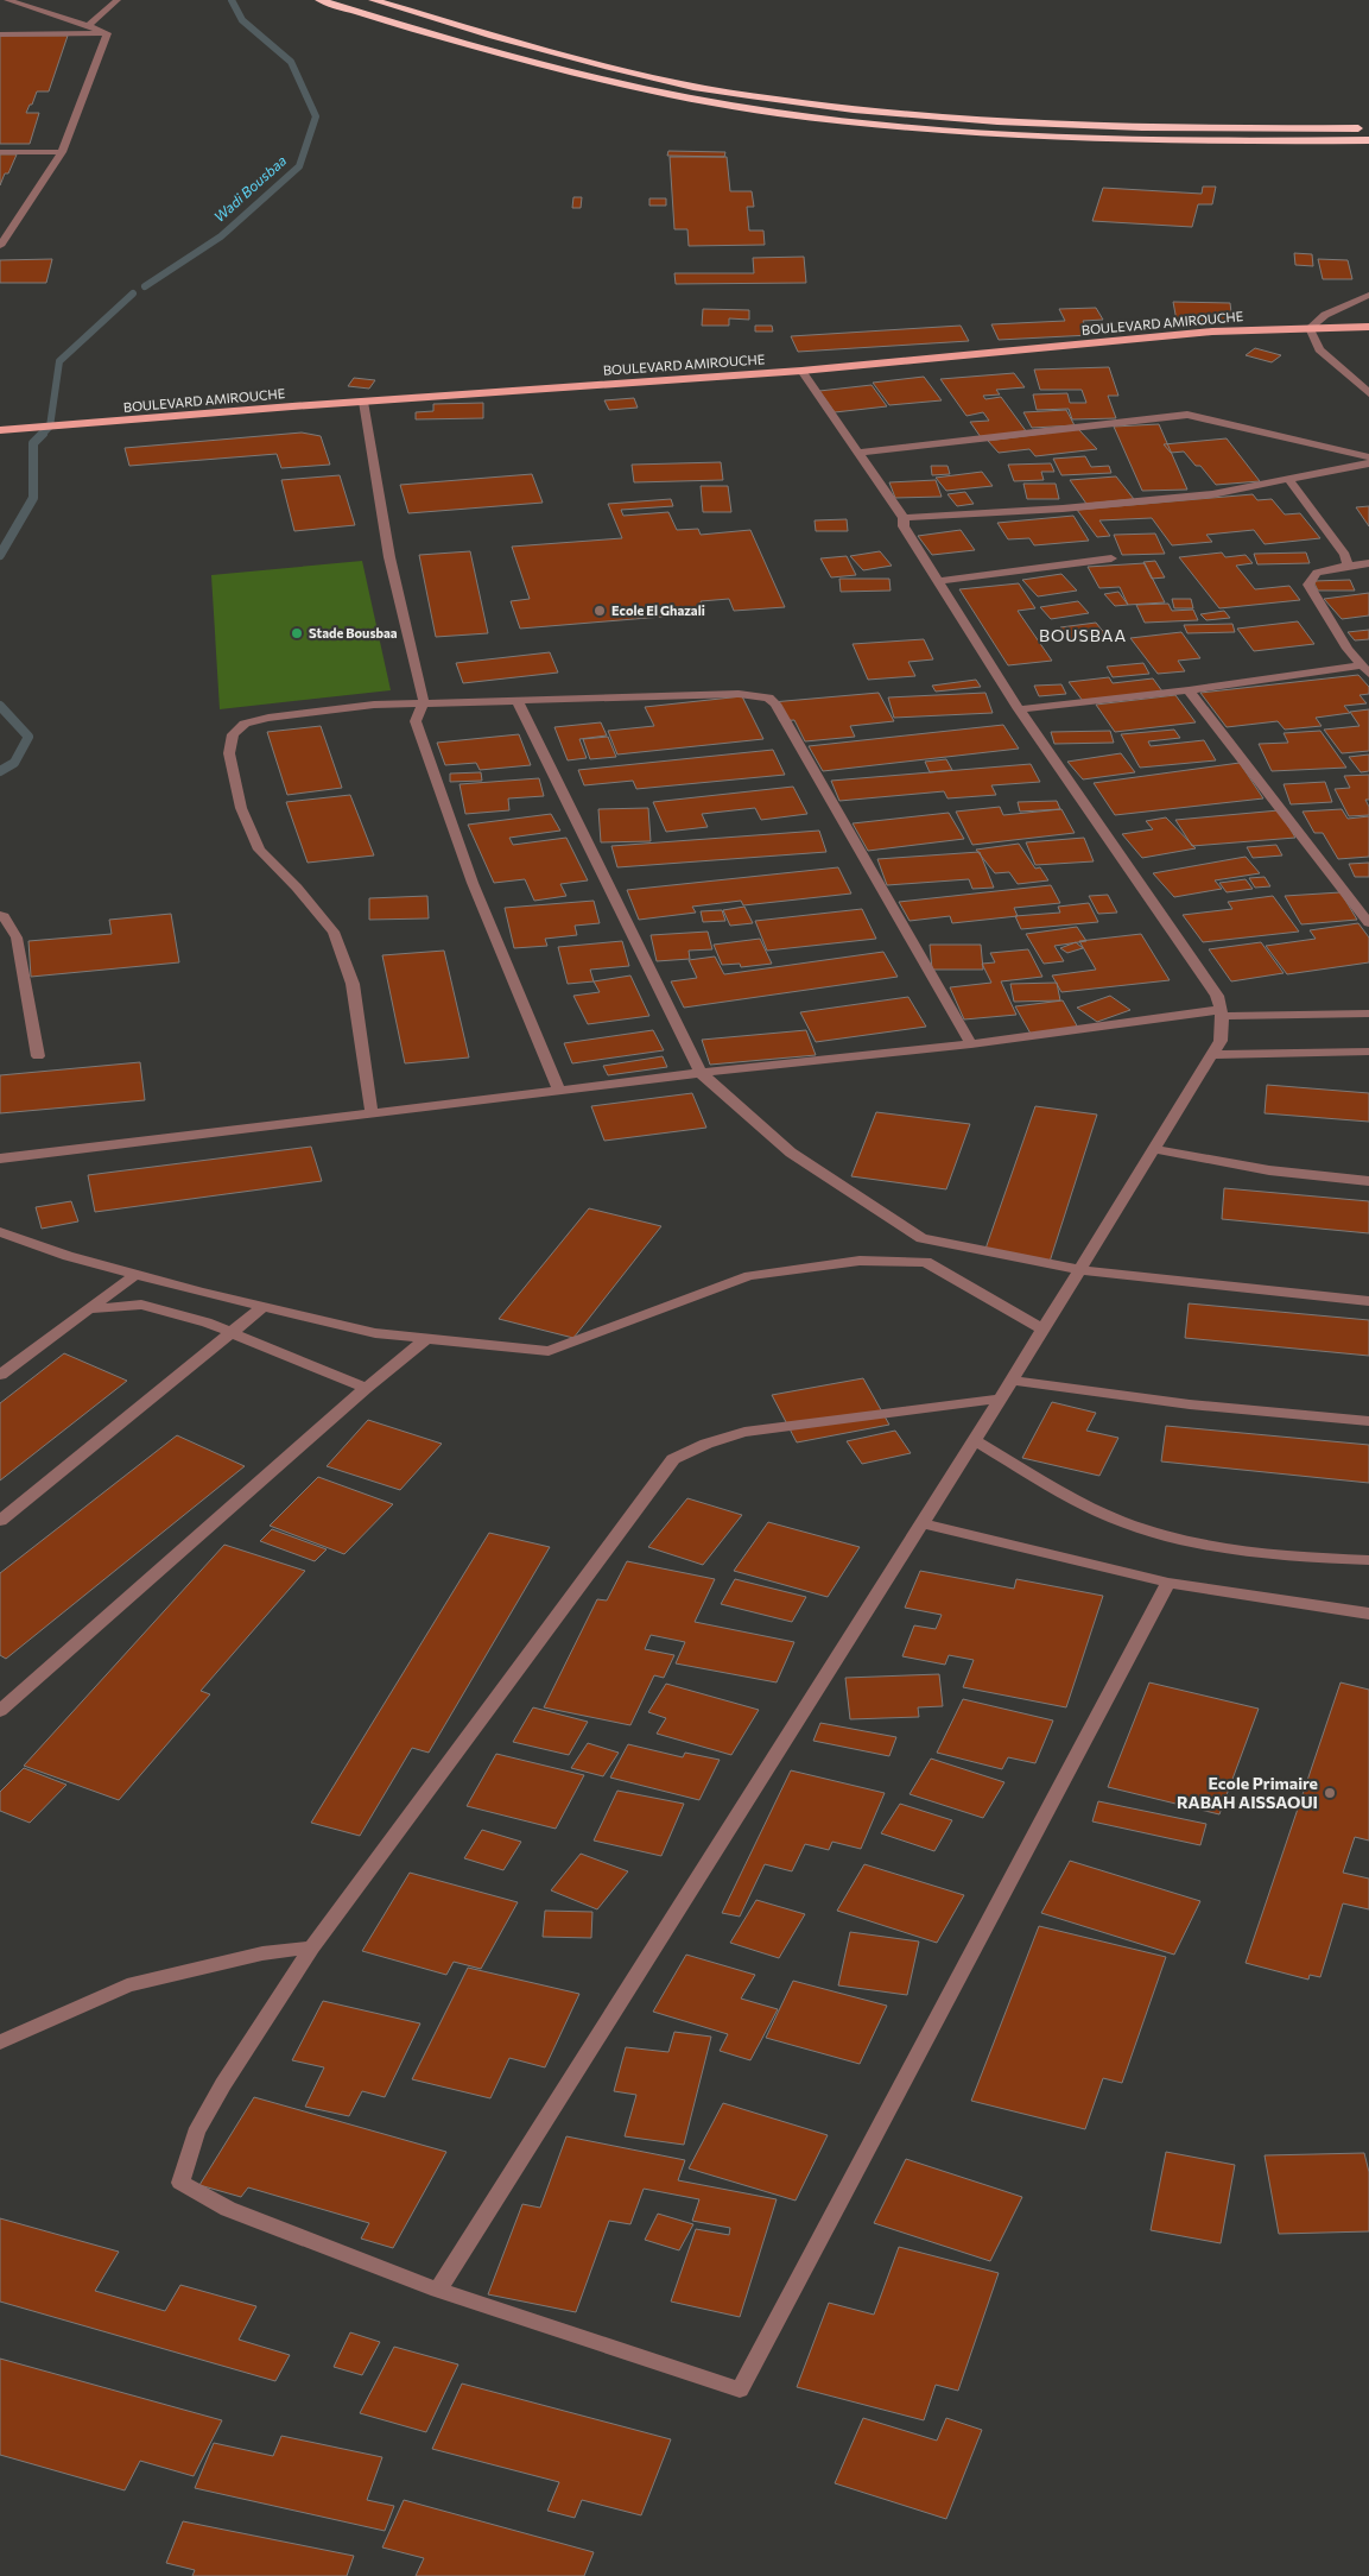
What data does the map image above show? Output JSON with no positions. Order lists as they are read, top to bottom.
{
  "streets": {
    "main road": ["BOULEVARD AMIROUCHE"]
  },
  "districts": ["BOUSBAA"],
  "water": ["Wadi Bousbaa"],
  "places": ["Ecole El Ghazali", "Stade Bousbaa", "Ecole Primaire RABAH AISSAOUI"]
}
